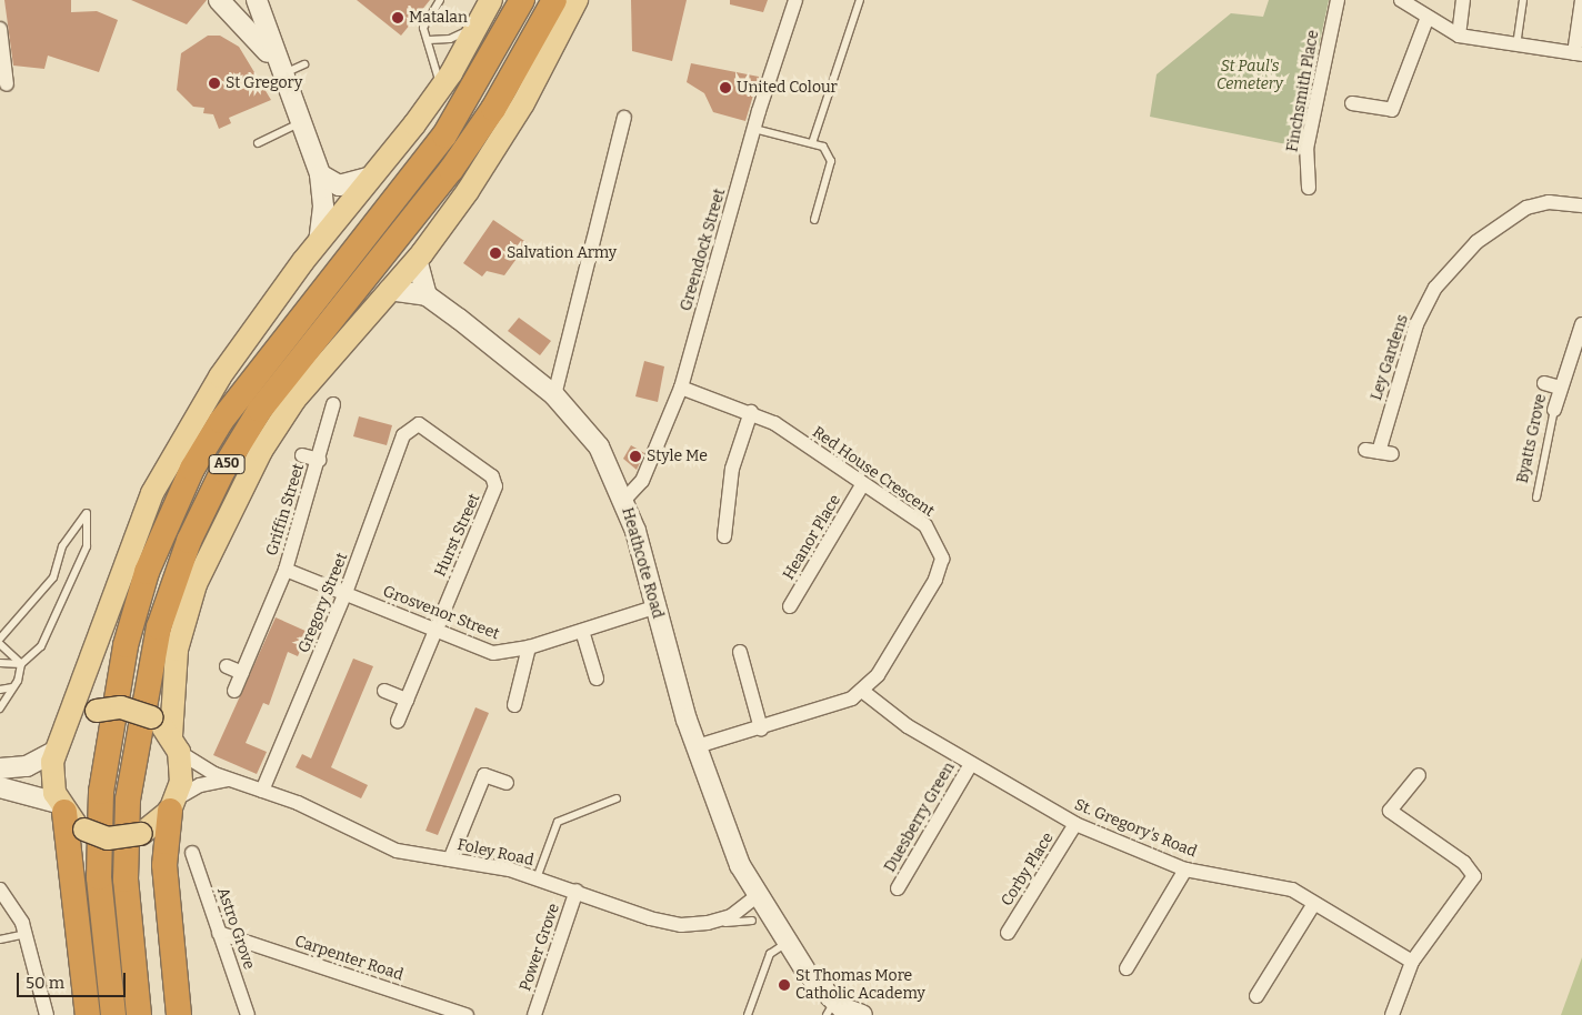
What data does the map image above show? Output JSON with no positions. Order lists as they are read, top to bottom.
{
  "streets": {
    "highway": ["A50"],
    "street": [
      "Finchsmith Place",
      "Greendock Street",
      "Ley Gardens",
      "Byatts Grove",
      "Red House Crescent",
      "Griffin Street",
      "Hurst Street",
      "Heanor Place",
      "Heathcote Road",
      "Gregory Street",
      "Grosvenor Street",
      "Duesberry Green",
      "St. Gregory's Road",
      "Foley Road",
      "Corby Place",
      "Astro Grove",
      "Power Grove",
      "Carpenter Road"
    ]
  },
  "crossings": [
    ["Greendock Street", "Red House Crescent"],
    ["Greendock Street", "Heathcote Road"],
    ["A50", "Heathcote Road"],
    ["A50", "Foley Road"],
    ["Red House Crescent", "Heanor Place"],
    ["Red House Crescent", "Heathcote Road"],
    ["Red House Crescent", "St. Gregory's Road"],
    ["Griffin Street", "Gregory Street"],
    ["Griffin Street", "Grosvenor Street"],
    ["Hurst Street", "Gregory Street"],
    ["Hurst Street", "Grosvenor Street"],
    ["Heathcote Road", "Grosvenor Street"],
    ["Heathcote Road", "Foley Road"],
    ["Gregory Street", "Grosvenor Street"],
    ["Gregory Street", "Foley Road"],
    ["Duesberry Green", "St. Gregory's Road"],
    ["St. Gregory's Road", "Corby Place"],
    ["Foley Road", "Power Grove"],
    ["Astro Grove", "Carpenter Road"]
  ],
  "parks": ["St Paul's Cemetery"],
  "places": [
    "Matalan",
    "St Gregory",
    "United Colour",
    "Salvation Army",
    "Style Me",
    "St Thomas More Catholic Academy"
  ],
  "scale_bar": "50 m"
}
